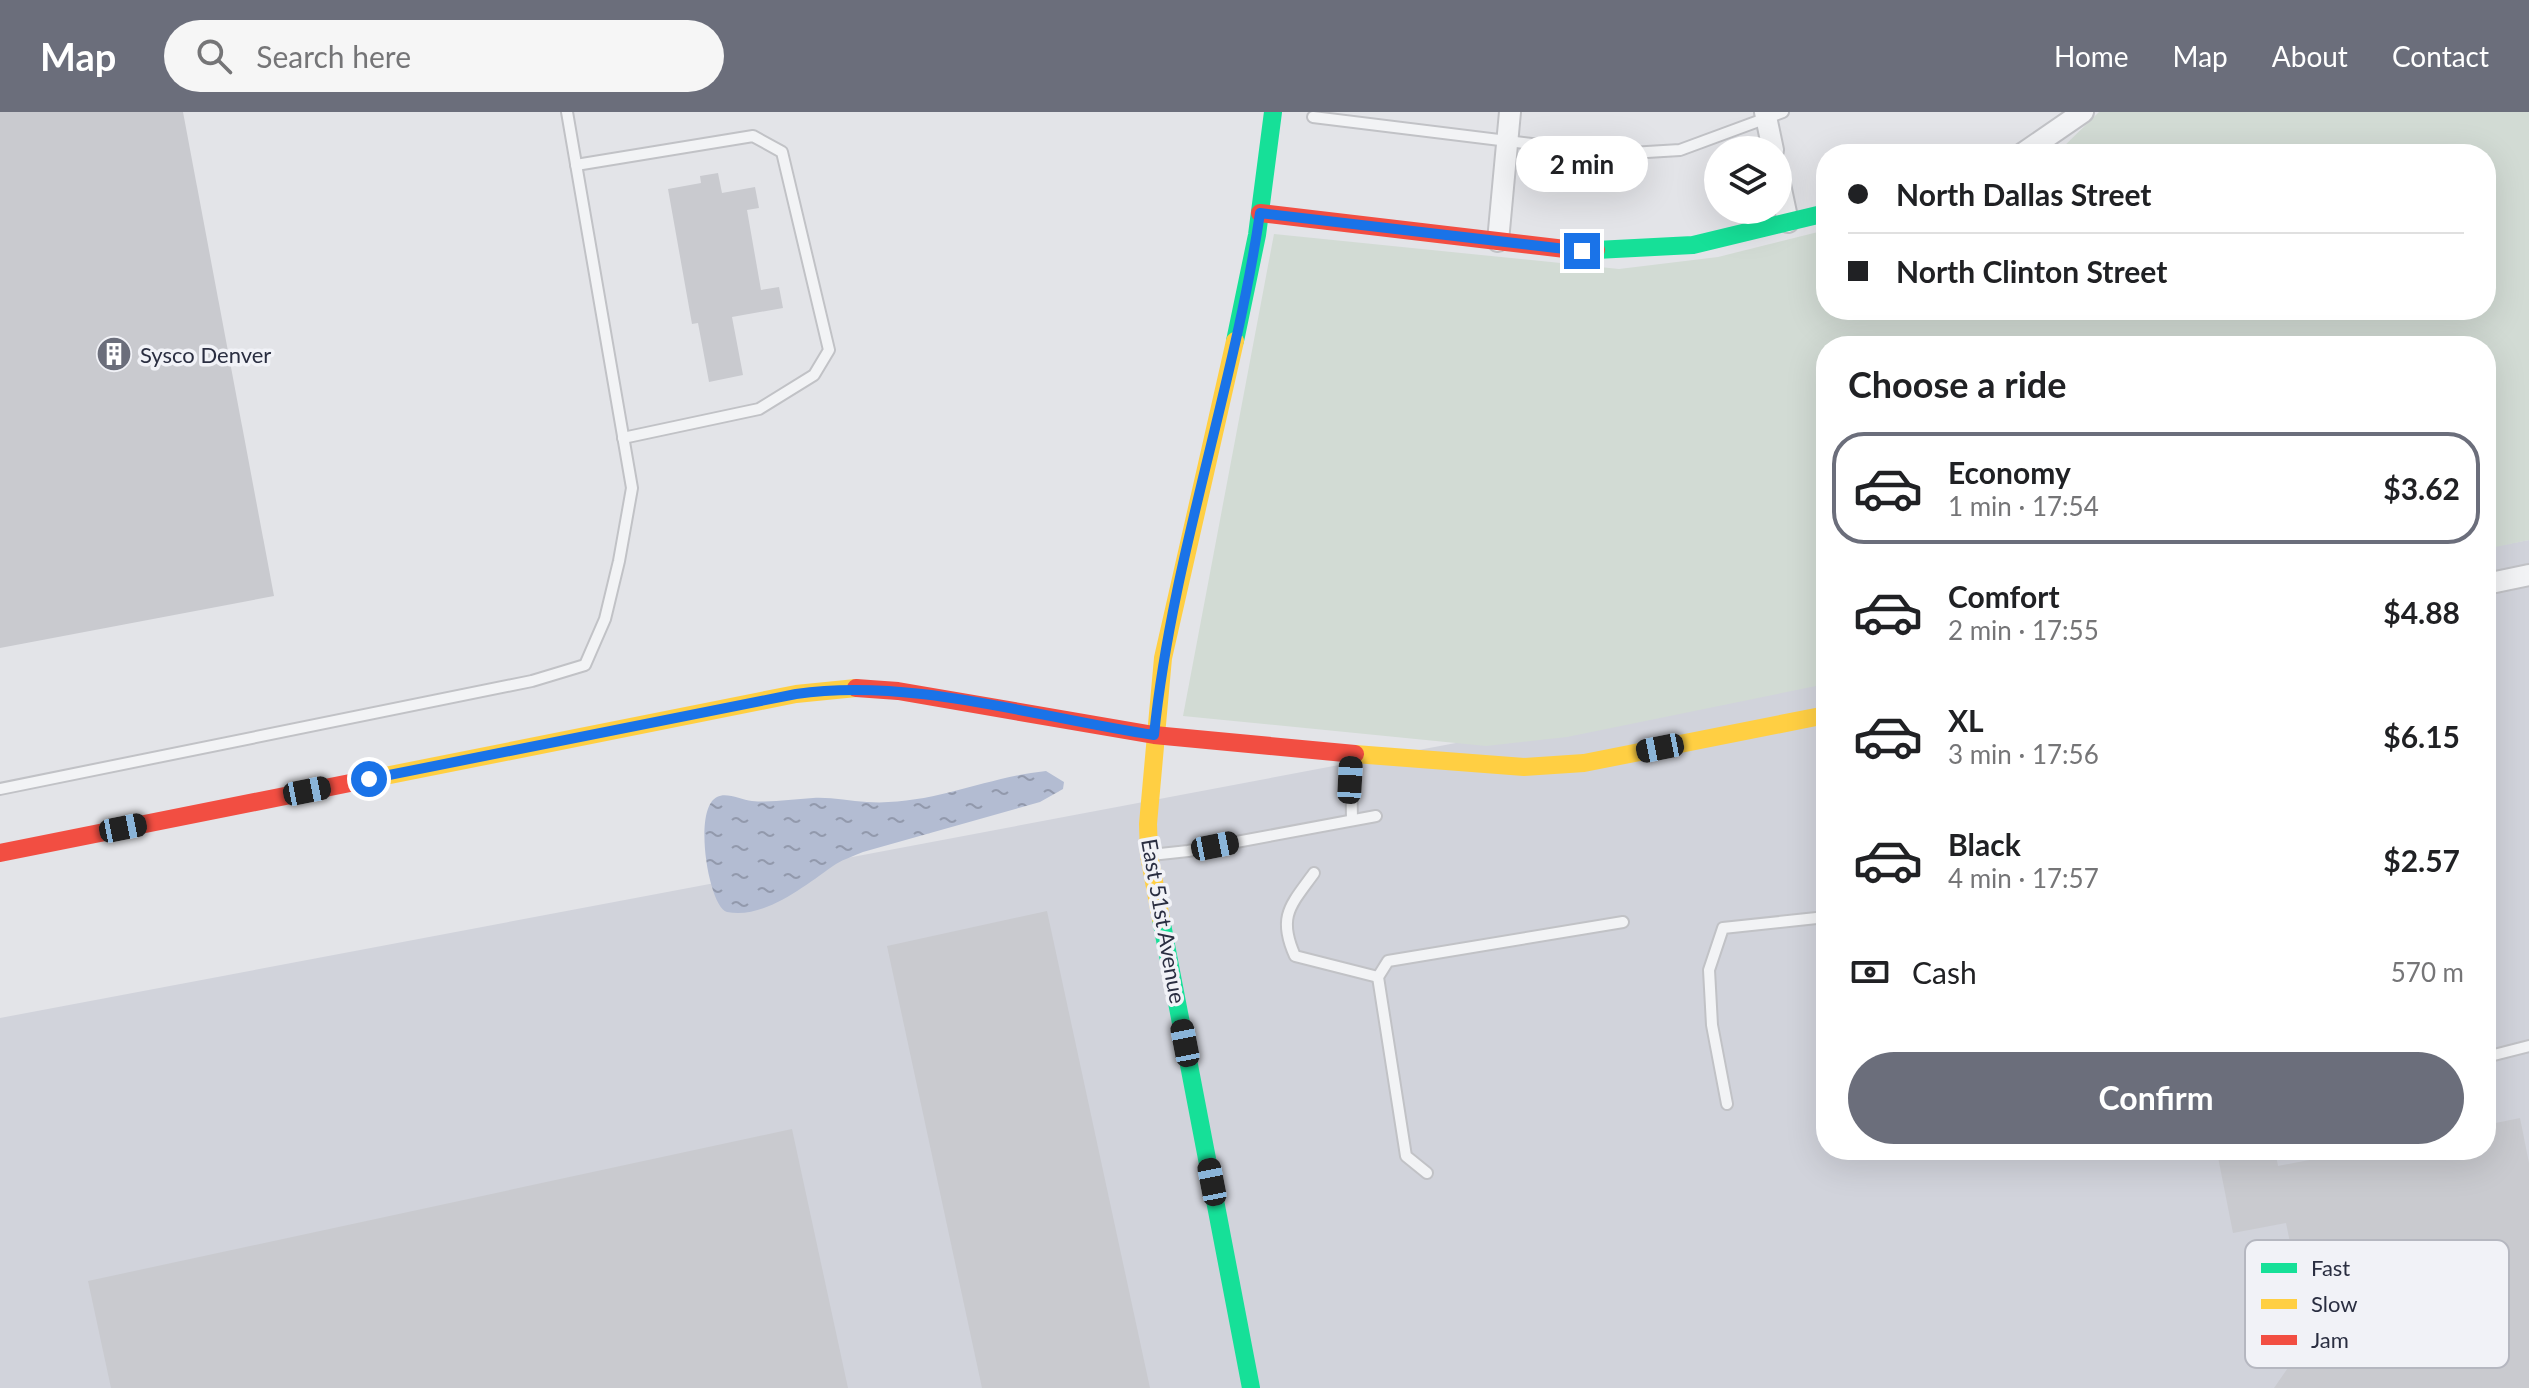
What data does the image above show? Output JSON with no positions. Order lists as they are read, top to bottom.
{
  "streets": {
    "street": ["East 51st Avenue"]
  },
  "places": {
    "building": ["Sysco Denver"]
  },
  "legend": ["Fast", "Slow", "Jam"],
  "page": {
    "header": "Map",
    "search": "Search here",
    "nav": [
      "Home",
      "Map",
      "About",
      "Contact"
    ],
    "bubble": "2 min",
    "banner": ["North Dallas Street", "North Clinton Street"],
    "heading": "Choose a ride",
    "list": [
      {
        "name": "Economy",
        "note": "1 min · 17:54",
        "value": "$3.62"
      },
      {
        "name": "Comfort",
        "note": "2 min · 17:55",
        "value": "$4.88"
      },
      {
        "name": "XL",
        "note": "3 min · 17:56",
        "value": "$6.15"
      },
      {
        "name": "Black",
        "note": "4 min · 17:57",
        "value": "$2.57"
      }
    ],
    "pay": ["Cash", "570 m"],
    "buttons": "Confirm"
  }
}
